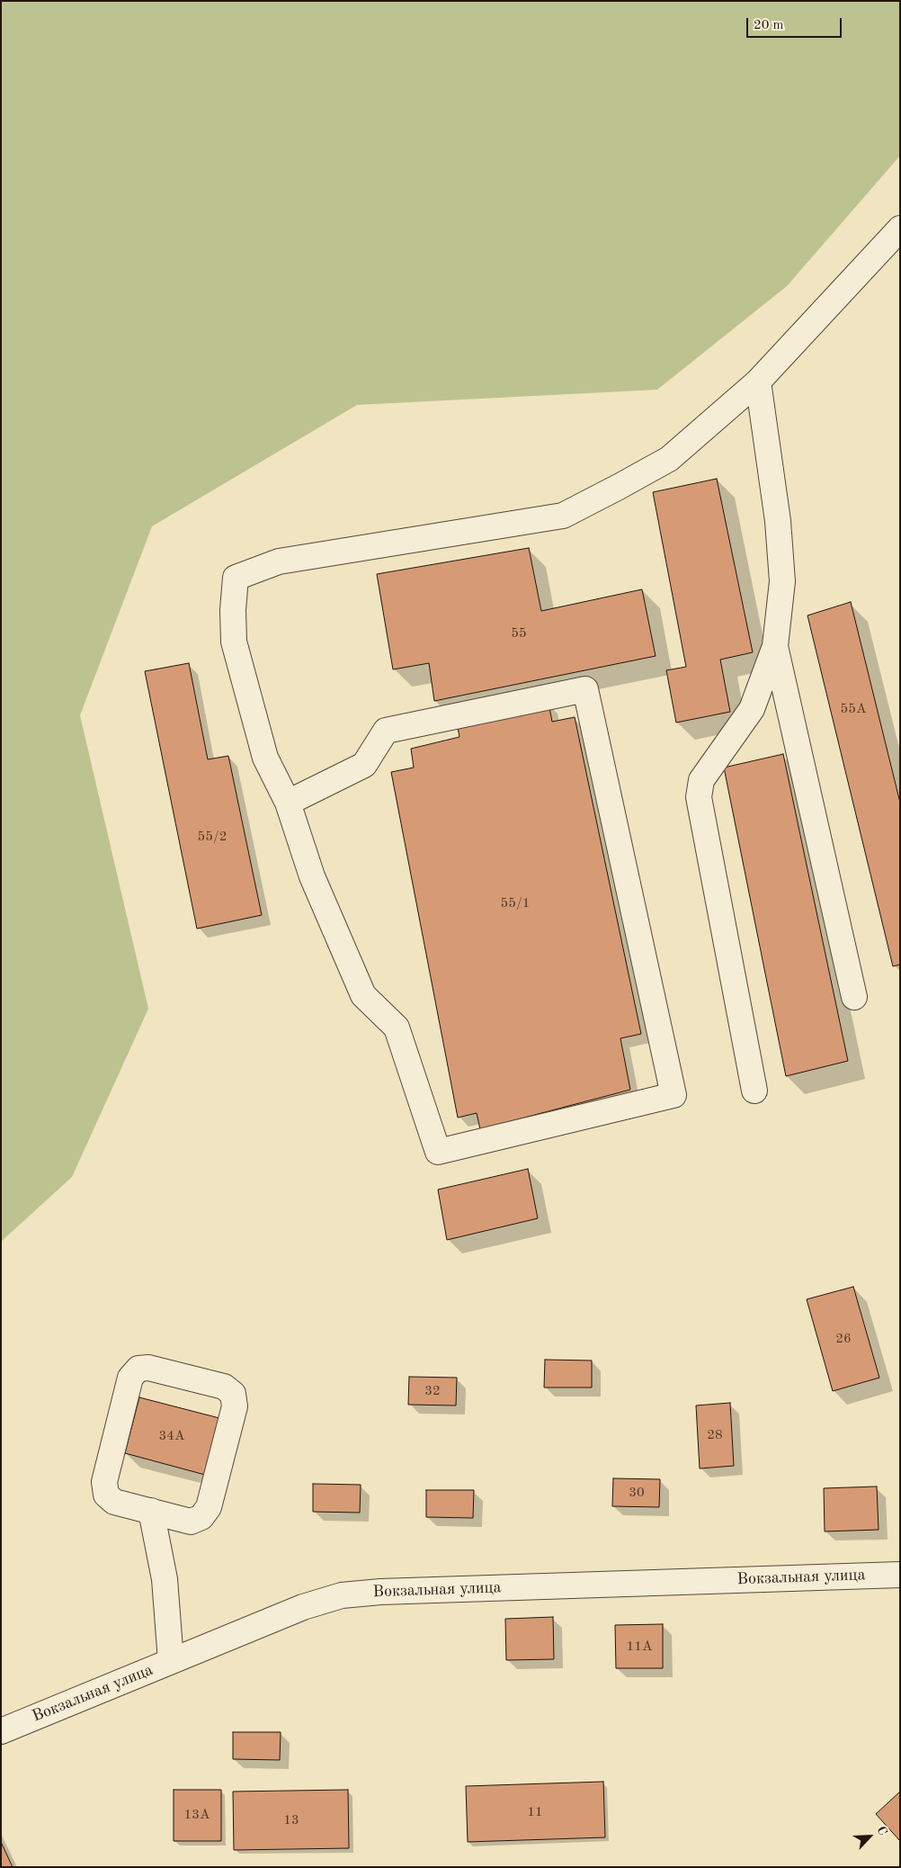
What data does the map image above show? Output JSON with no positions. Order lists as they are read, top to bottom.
{
  "streets": {
    "street": ["Вокзальная улица"]
  },
  "house_numbers": [
    "55",
    "55А",
    "55/2",
    "55/1",
    "26",
    "32",
    "28",
    "34А",
    "30",
    "11А",
    "11",
    "13А",
    "13"
  ],
  "scale_bar": "20 m",
  "north": "top right"
}
